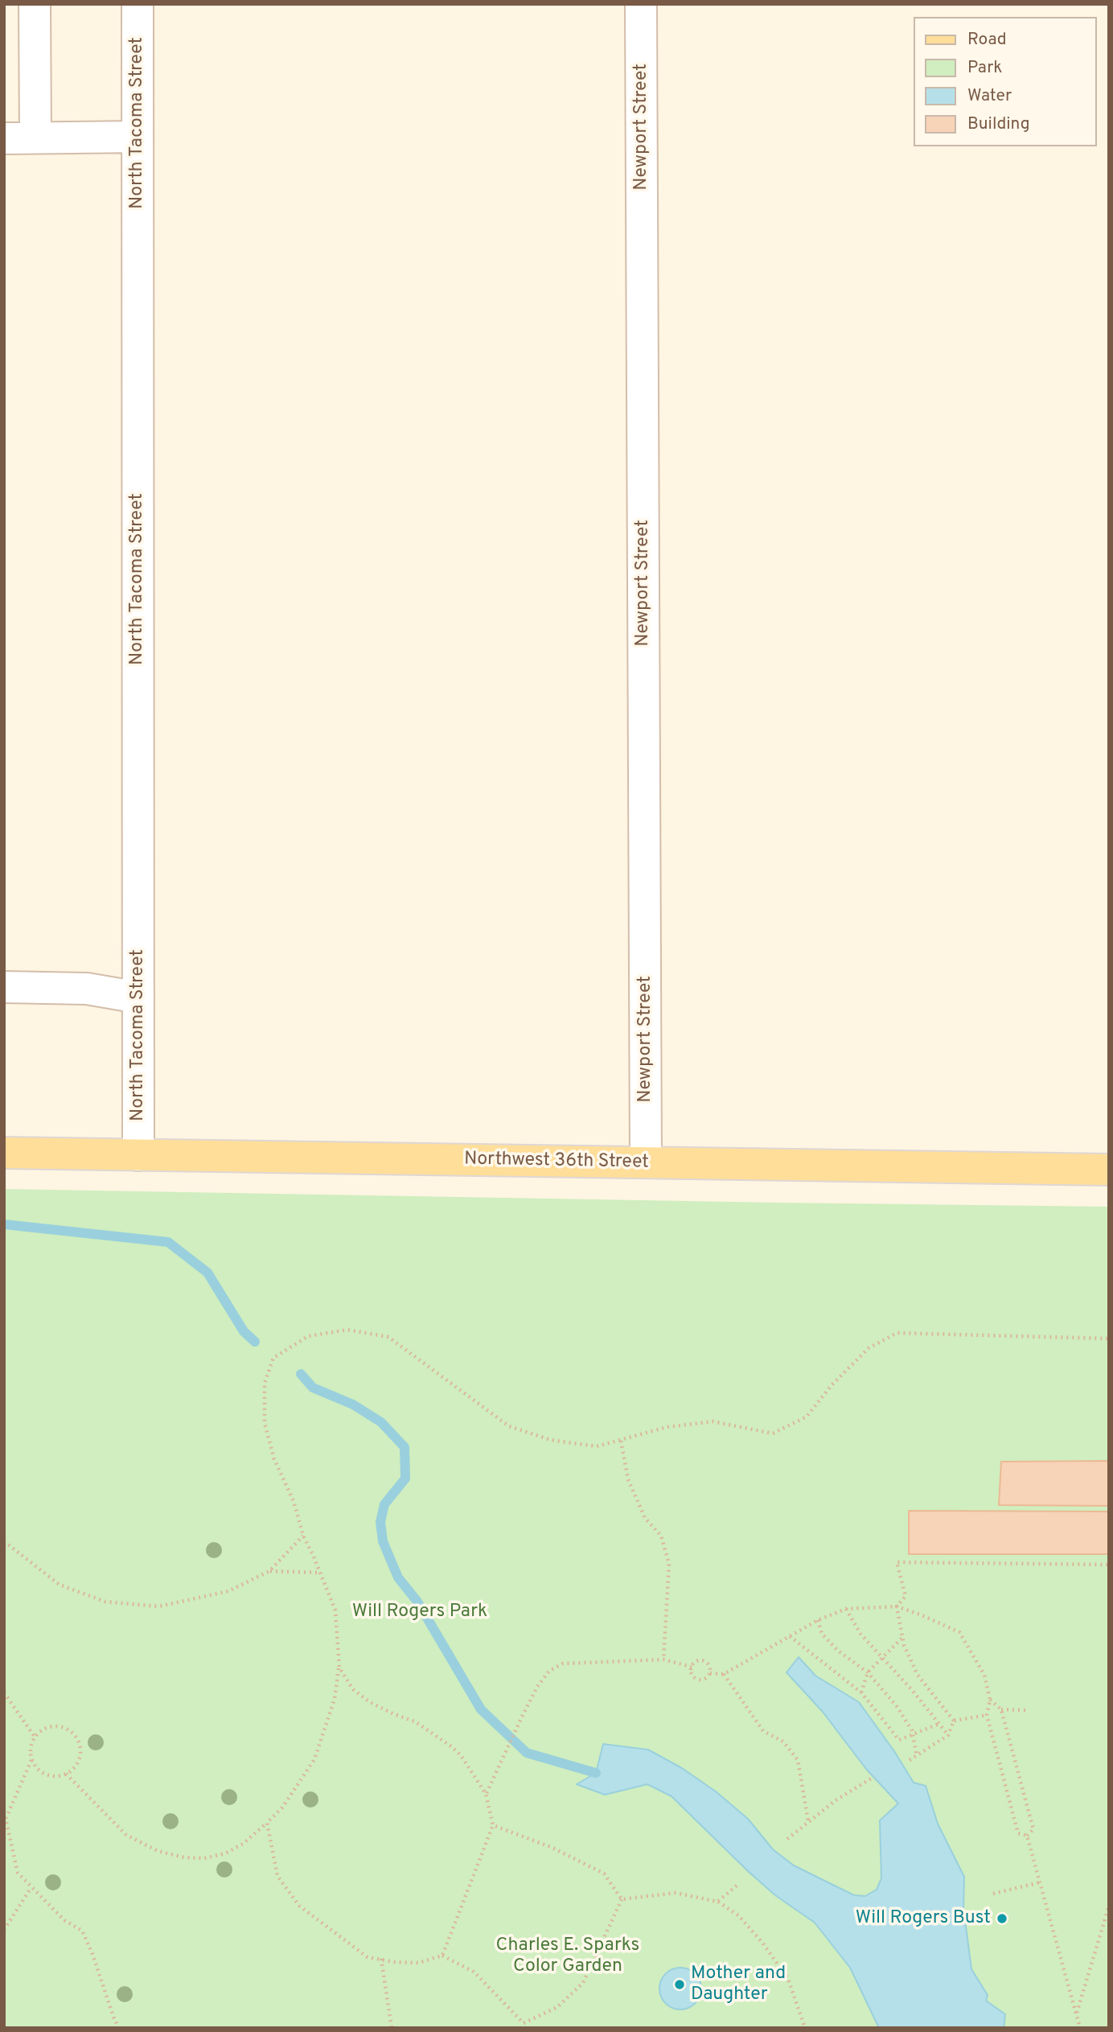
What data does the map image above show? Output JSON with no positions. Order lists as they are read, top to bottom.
{
  "streets": {
    "main road": ["Northwest 36th Street"],
    "street": ["North Tacoma Street", "Newport Street"]
  },
  "crossings": [
    ["North Tacoma Street", "Northwest 36th Street"],
    ["Newport Street", "Northwest 36th Street"]
  ],
  "parks": ["Will Rogers Park", "Charles E. Sparks Color Garden"],
  "places": ["Will Rogers Bust", "Mother and Daughter"],
  "legend": [
    "Road",
    "Park",
    "Water",
    "Building"
  ]
}
